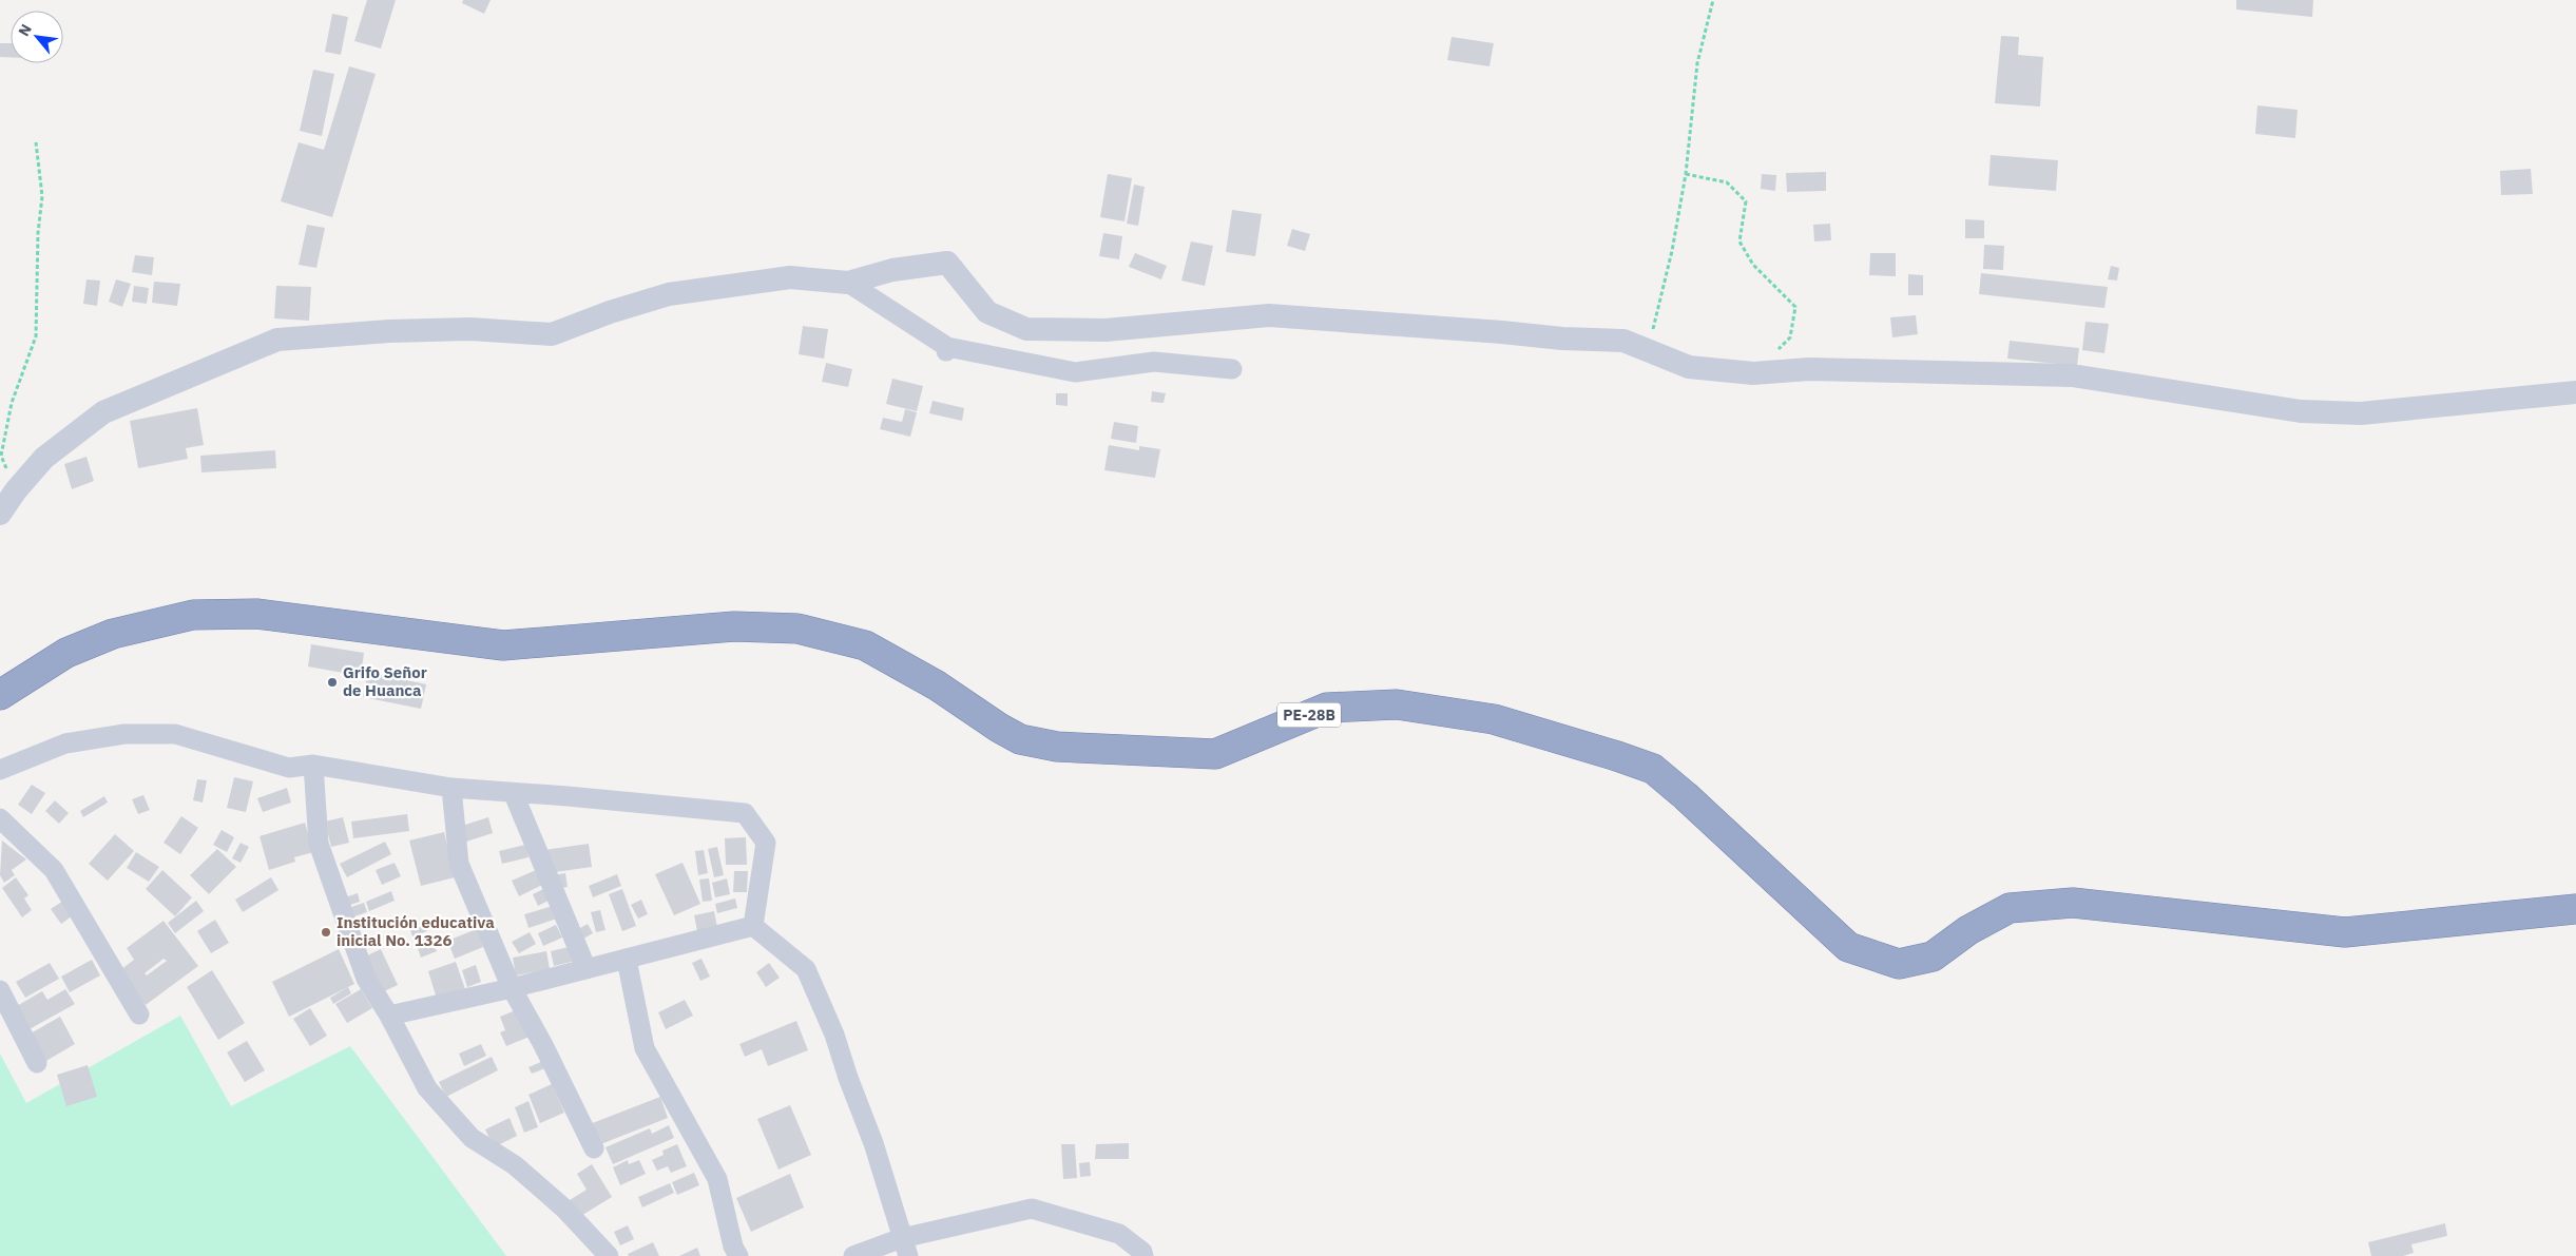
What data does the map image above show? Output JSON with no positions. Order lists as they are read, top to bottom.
{
  "streets": {
    "highway": ["PE-28B"]
  },
  "places": ["Grifo Señor de Huanca", "Institución educativa inicial No. 1326"],
  "north": "top left"
}
